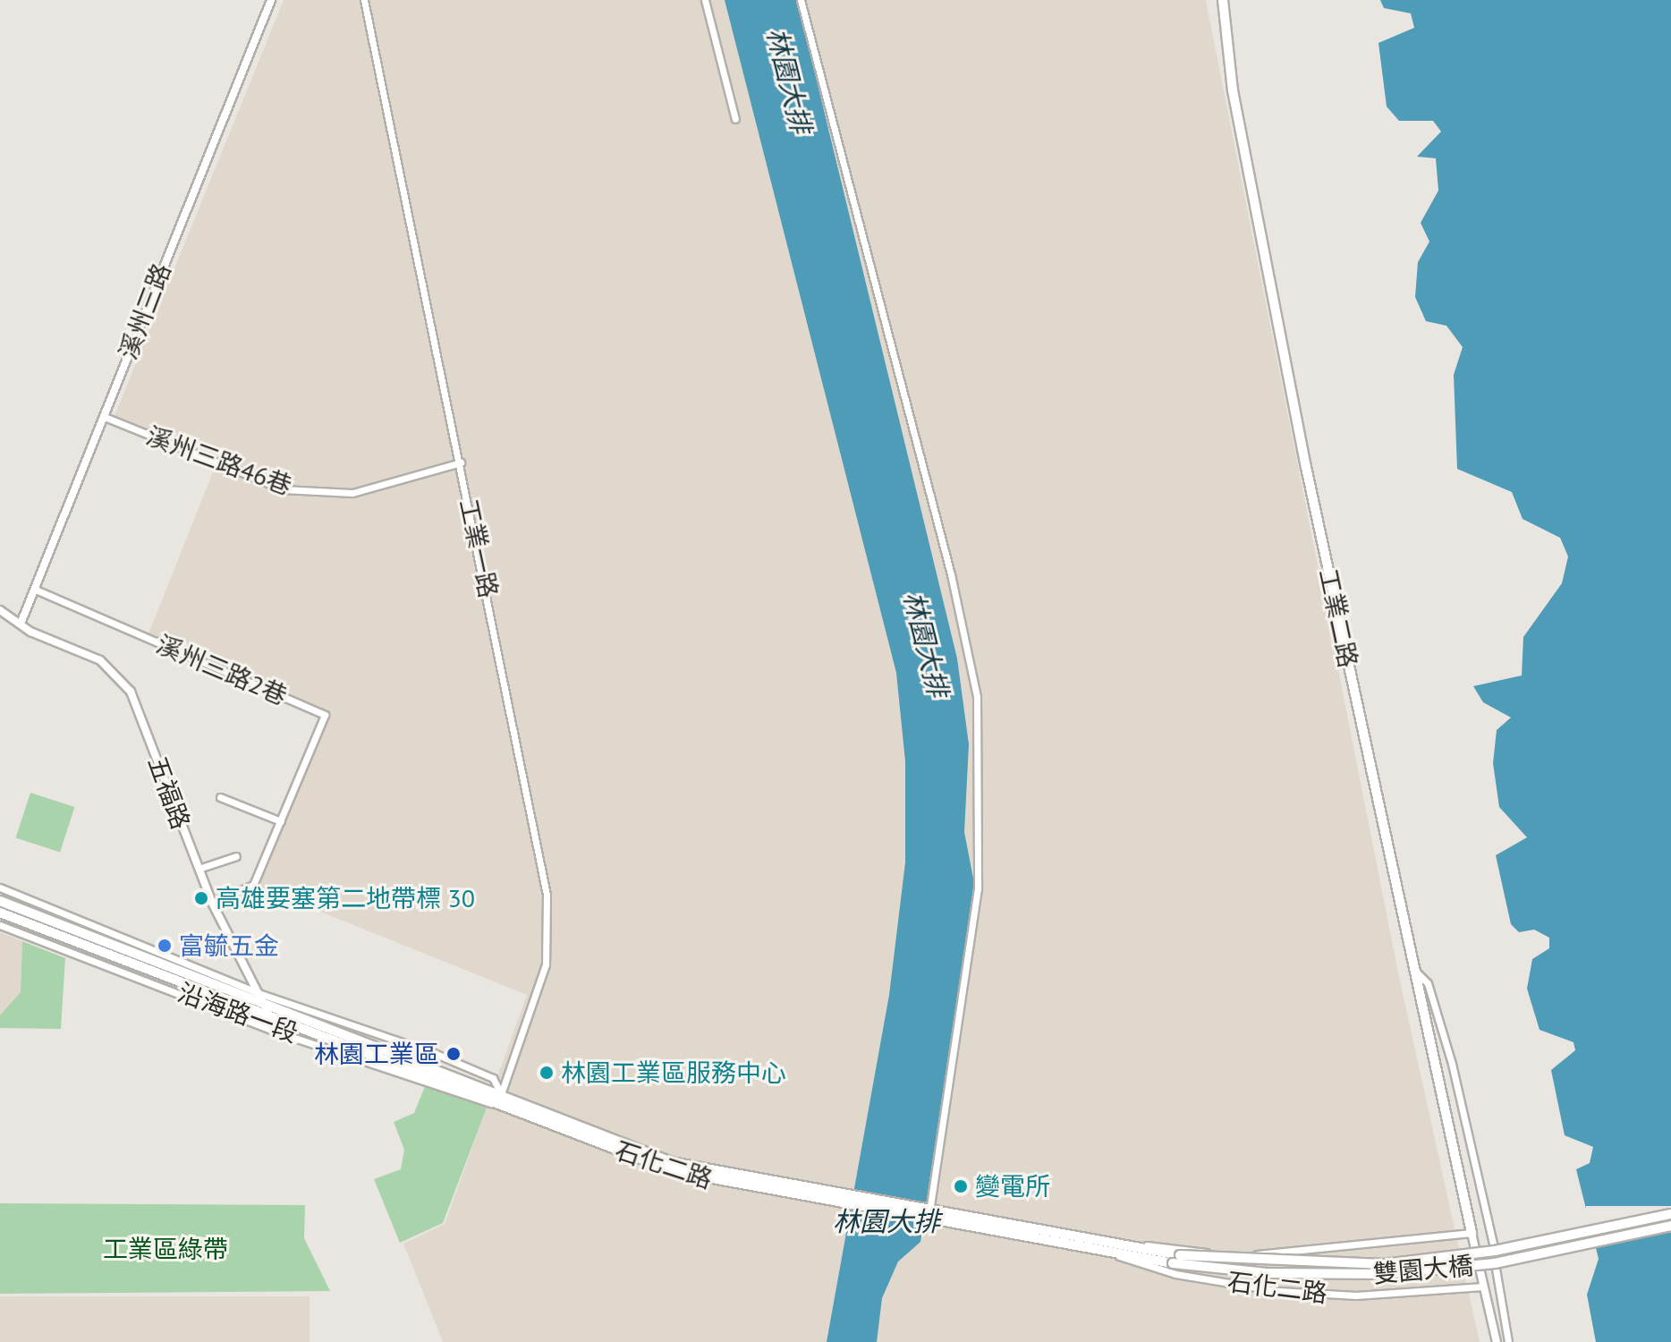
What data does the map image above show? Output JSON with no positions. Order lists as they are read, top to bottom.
{
  "streets": {
    "main road": [
      "工業二路",
      "沿海路一段",
      "石化二路",
      "雙園大橋"
    ],
    "street": [
      "溪州三路",
      "溪州三路46巷",
      "工業一路",
      "溪州三路2巷",
      "五福路"
    ]
  },
  "crossings": [
    ["溪州三路", "溪州三路46巷"],
    ["溪州三路", "溪州三路2巷"],
    ["溪州三路", "五福路"],
    ["溪州三路46巷", "工業一路"],
    ["工業一路", "沿海路一段"],
    ["工業一路", "石化二路"],
    ["工業二路", "石化二路"],
    ["五福路", "沿海路一段"],
    ["沿海路一段", "石化二路"],
    ["石化二路", "雙園大橋"]
  ],
  "water": ["林園大排"],
  "parks": ["工業區綠帶"],
  "places": [
    "高雄要塞第二地帶標 30",
    "富毓五金",
    "林園工業區",
    "林園工業區服務中心",
    "變電所"
  ]
}
